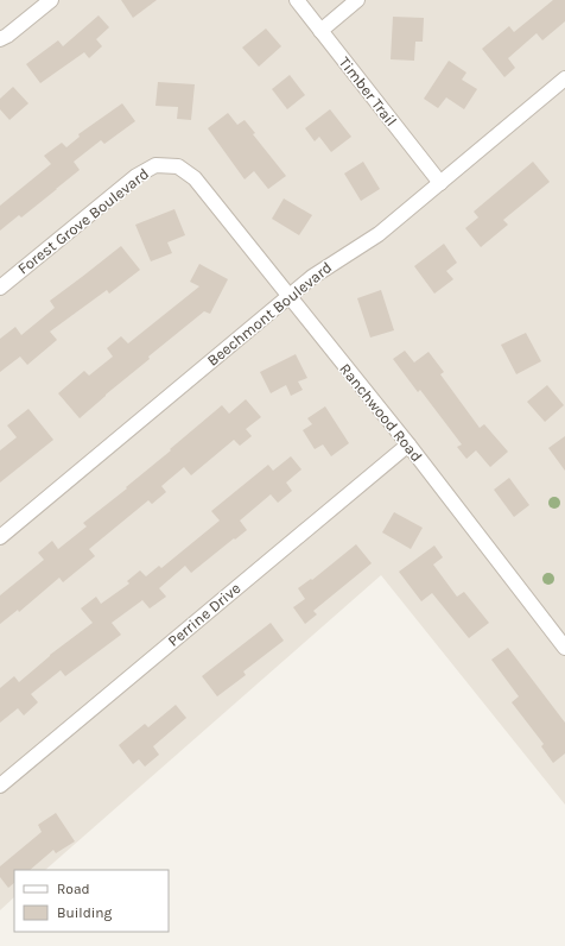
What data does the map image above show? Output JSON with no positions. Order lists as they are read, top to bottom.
{
  "streets": {
    "street": [
      "Timber Trail",
      "Forest Grove Boulevard",
      "Beechmont Boulevard",
      "Ranchwood Road",
      "Perrine Drive"
    ]
  },
  "crossings": [
    ["Timber Trail", "Beechmont Boulevard"],
    ["Forest Grove Boulevard", "Ranchwood Road"],
    ["Beechmont Boulevard", "Ranchwood Road"],
    ["Ranchwood Road", "Perrine Drive"]
  ],
  "legend": ["Road", "Building"]
}
